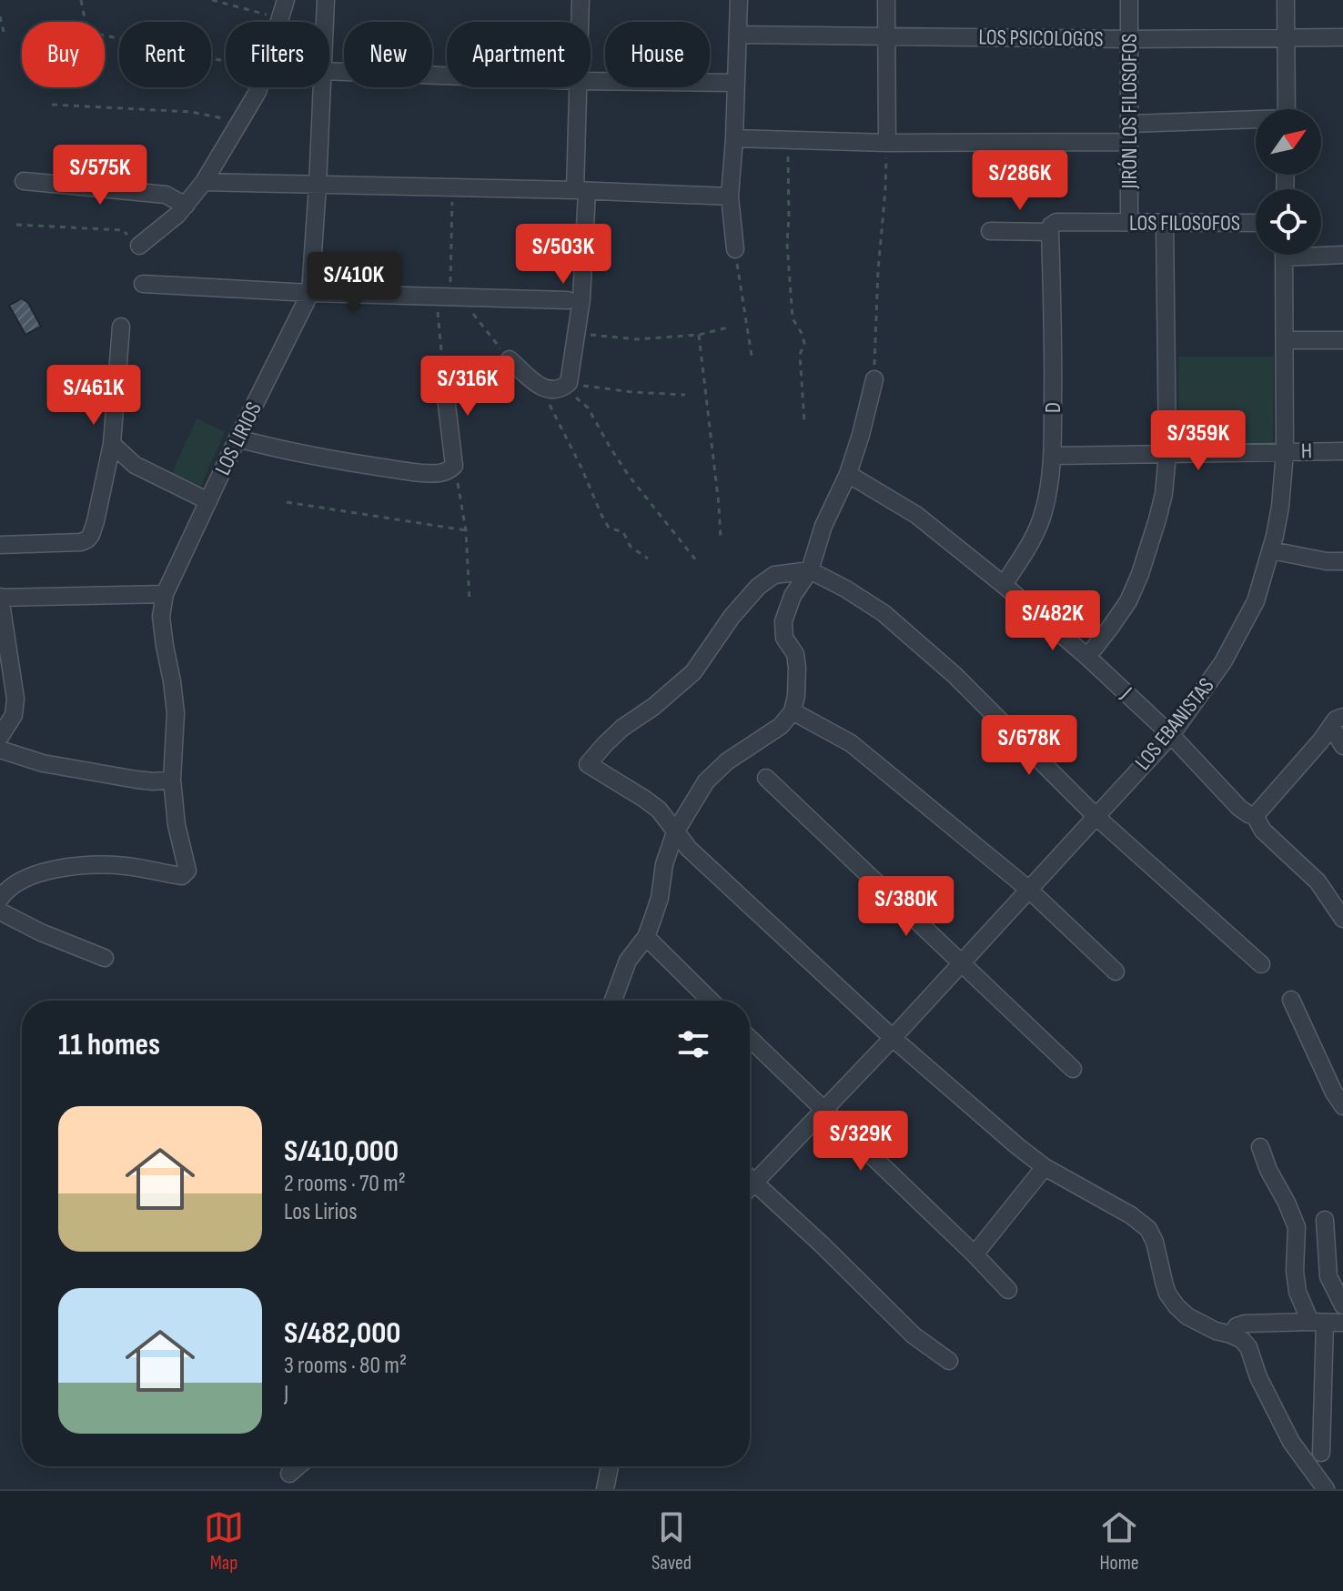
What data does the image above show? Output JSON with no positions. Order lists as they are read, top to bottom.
{
  "streets": {
    "street": [
      "LOS PSICOLOGOS",
      "JIRÓN LOS FILOSOFOS",
      "LOS FILOSOFOS",
      "D",
      "LOS LIRIOS",
      "H",
      "J",
      "LOS EBANISTAS"
    ]
  },
  "crossings": [
    ["LOS PSICOLOGOS", "JIRÓN LOS FILOSOFOS"],
    ["JIRÓN LOS FILOSOFOS", "LOS FILOSOFOS"],
    ["LOS FILOSOFOS", "D"],
    ["D", "H"],
    ["D", "J"],
    ["H", "LOS EBANISTAS"],
    ["J", "LOS EBANISTAS"]
  ],
  "north": "top right",
  "page": {
    "chip": [
      "Buy",
      "Rent",
      "Filters",
      "New",
      "Apartment",
      "House"
    ],
    "price": [
      "S/575K",
      "S/286K",
      "S/503K",
      "S/410K",
      "S/316K",
      "S/461K",
      "S/359K",
      "S/482K",
      "S/678K",
      "S/380K",
      "S/329K"
    ],
    "heading": "11 homes",
    "list": [
      {
        "name": "S/410,000",
        "note": "2 rooms · 70 m² · Los Lirios"
      },
      {
        "name": "S/482,000",
        "note": "3 rooms · 80 m² · J"
      }
    ],
    "tabs": ["Map", "Saved", "Home"]
  }
}
